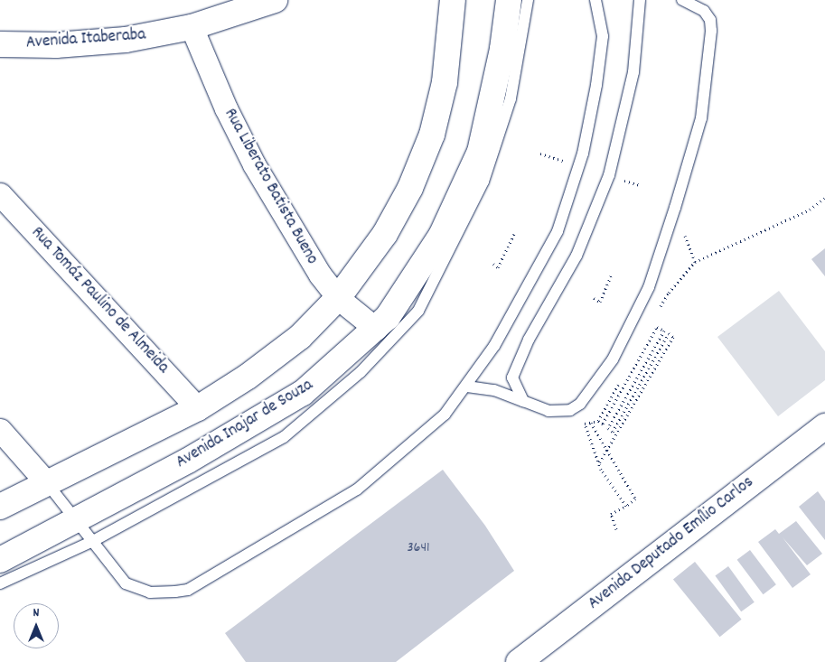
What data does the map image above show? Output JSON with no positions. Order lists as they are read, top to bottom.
{
  "streets": {
    "main road": ["Avenida Itaberaba", "Avenida Inajar de Souza", "Avenida Deputado Emílio Carlos"],
    "street": ["Rua Liberato Batista Bueno", "Rua Tomáz Paulino de Almeida"]
  },
  "crossings": [
    ["Avenida Itaberaba", "Rua Liberato Batista Bueno"],
    ["Rua Liberato Batista Bueno", "Avenida Inajar de Souza"]
  ],
  "house_numbers": ["3641"],
  "north": "top"
}
